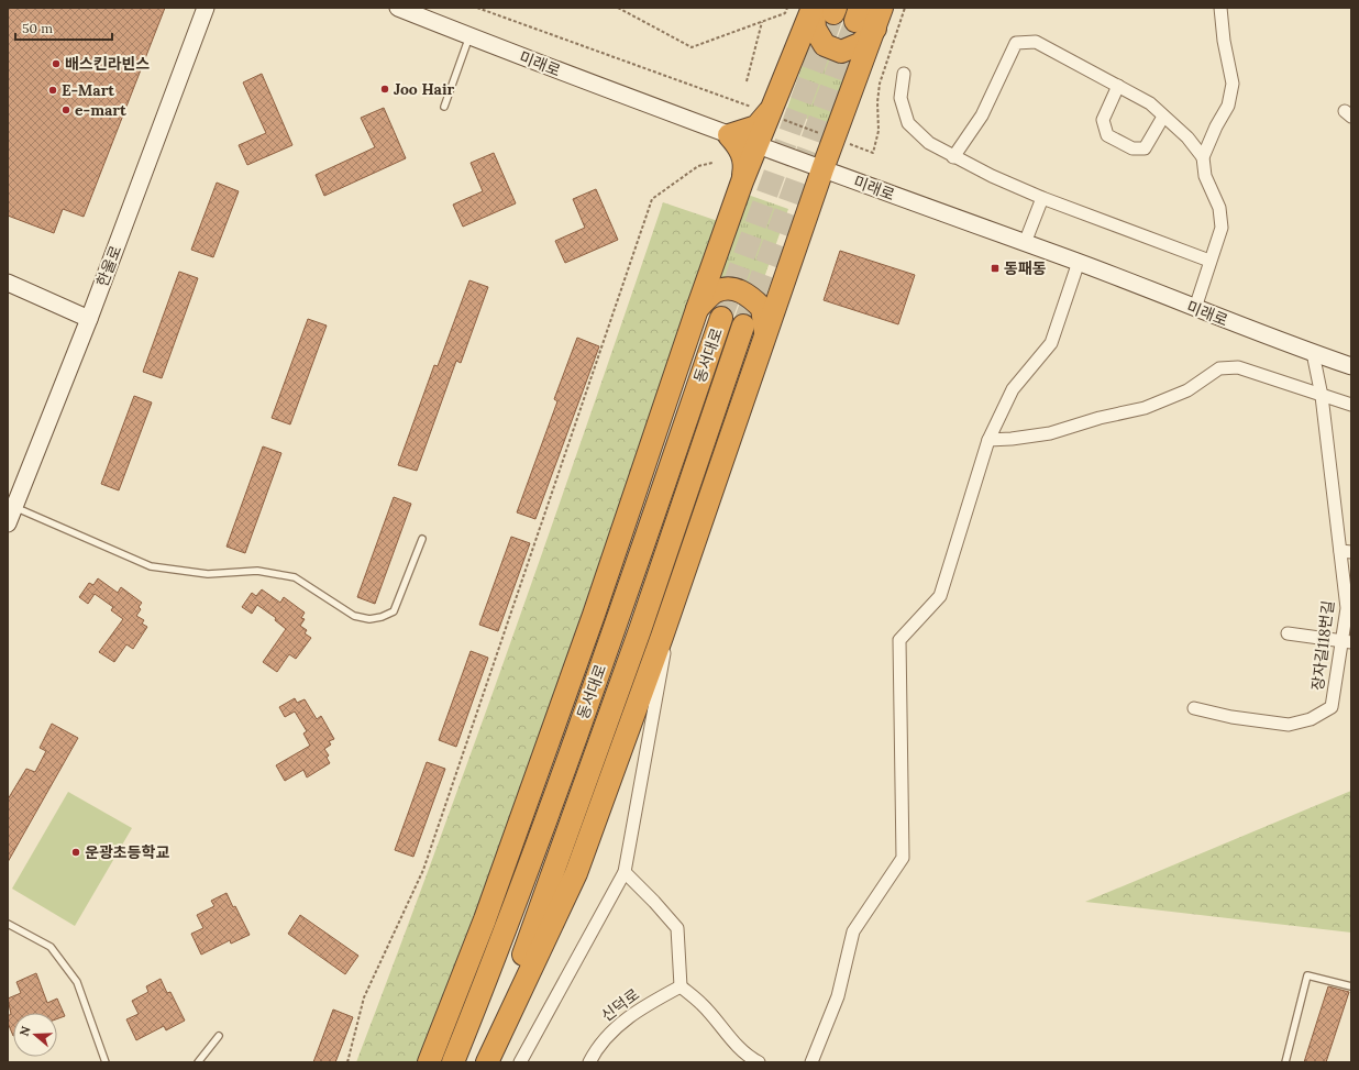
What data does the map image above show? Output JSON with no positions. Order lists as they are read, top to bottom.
{
  "streets": {
    "highway": ["동서대로"],
    "main road": ["미래로", "한울로"],
    "street": ["장자길118번길", "신덕로"]
  },
  "crossings": [
    ["미래로", "장자길118번길"]
  ],
  "places": {
    "other": [
      "배스킨라빈스",
      "Joo Hair",
      "E-Mart",
      "e-mart",
      "운광초등학교"
    ],
    "transit": ["동패동"]
  },
  "scale_bar": "50 m",
  "north": "left"
}
